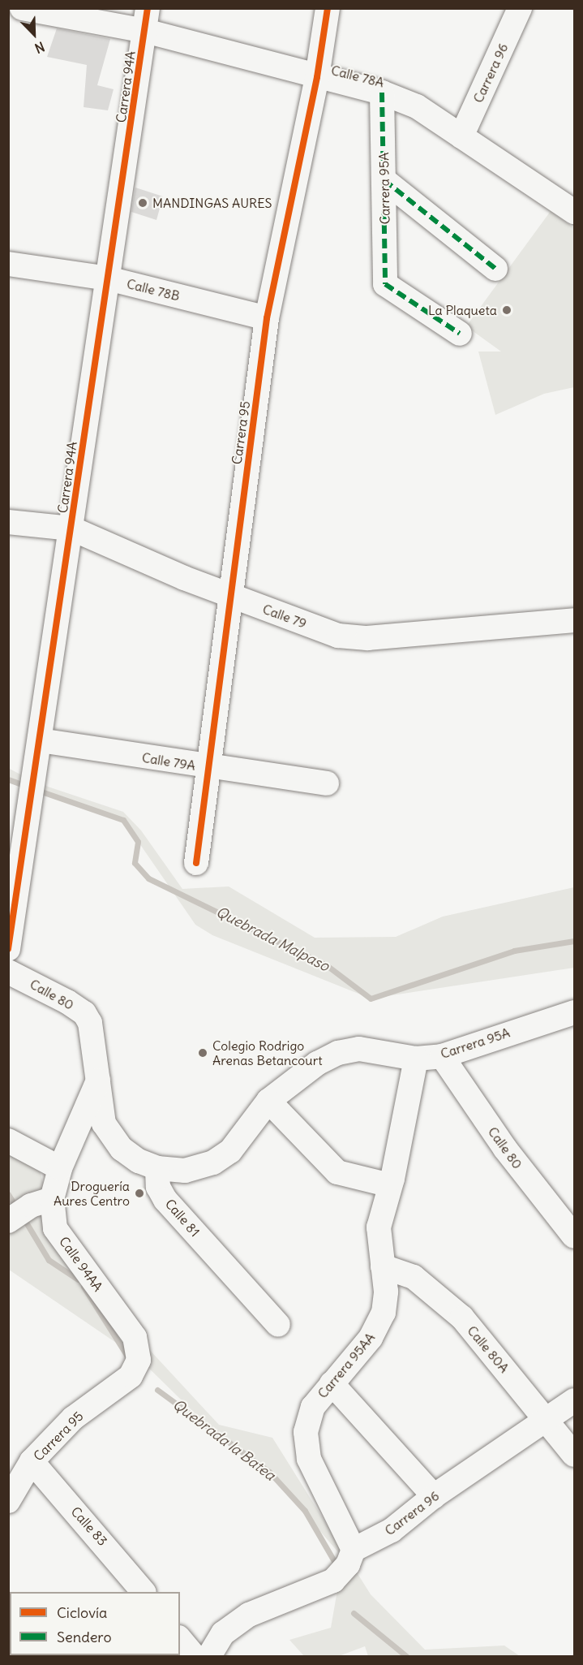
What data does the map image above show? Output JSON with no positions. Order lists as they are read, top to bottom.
{
  "streets": {
    "street": [
      "Carrera 96",
      "Calle 78A",
      "Carrera 94A",
      "Carrera 95A",
      "Calle 78B",
      "Carrera 95",
      "Calle 79",
      "Calle 79A",
      "Calle 80",
      "Calle 81",
      "Calle 94AA",
      "Calle 80A",
      "Carrera 95AA",
      "Calle 83"
    ]
  },
  "crossings": [
    ["Carrera 96", "Calle 78A"],
    ["Carrera 96", "Calle 80A"],
    ["Carrera 96", "Carrera 95AA"],
    ["Calle 78A", "Carrera 94A"],
    ["Calle 78A", "Carrera 95A"],
    ["Calle 78A", "Carrera 95"],
    ["Carrera 94A", "Calle 78B"],
    ["Carrera 94A", "Calle 79"],
    ["Carrera 94A", "Calle 79A"],
    ["Carrera 95A", "Calle 80"],
    ["Carrera 95A", "Calle 81"],
    ["Carrera 95A", "Carrera 95AA"],
    ["Calle 78B", "Carrera 95"],
    ["Carrera 95", "Calle 79"],
    ["Carrera 95", "Calle 79A"],
    ["Carrera 95", "Calle 94AA"],
    ["Carrera 95", "Calle 83"],
    ["Calle 80", "Calle 94AA"],
    ["Calle 80A", "Carrera 95AA"]
  ],
  "water": ["Quebrada Malpaso", "Quebrada la Batea"],
  "places": [
    "MANDINGAS AURES",
    "La Plaqueta",
    "Colegio Rodrigo Arenas Betancourt",
    "Droguería Aures Centro"
  ],
  "legend": ["Ciclovía", "Sendero"],
  "north": "bottom right"
}
